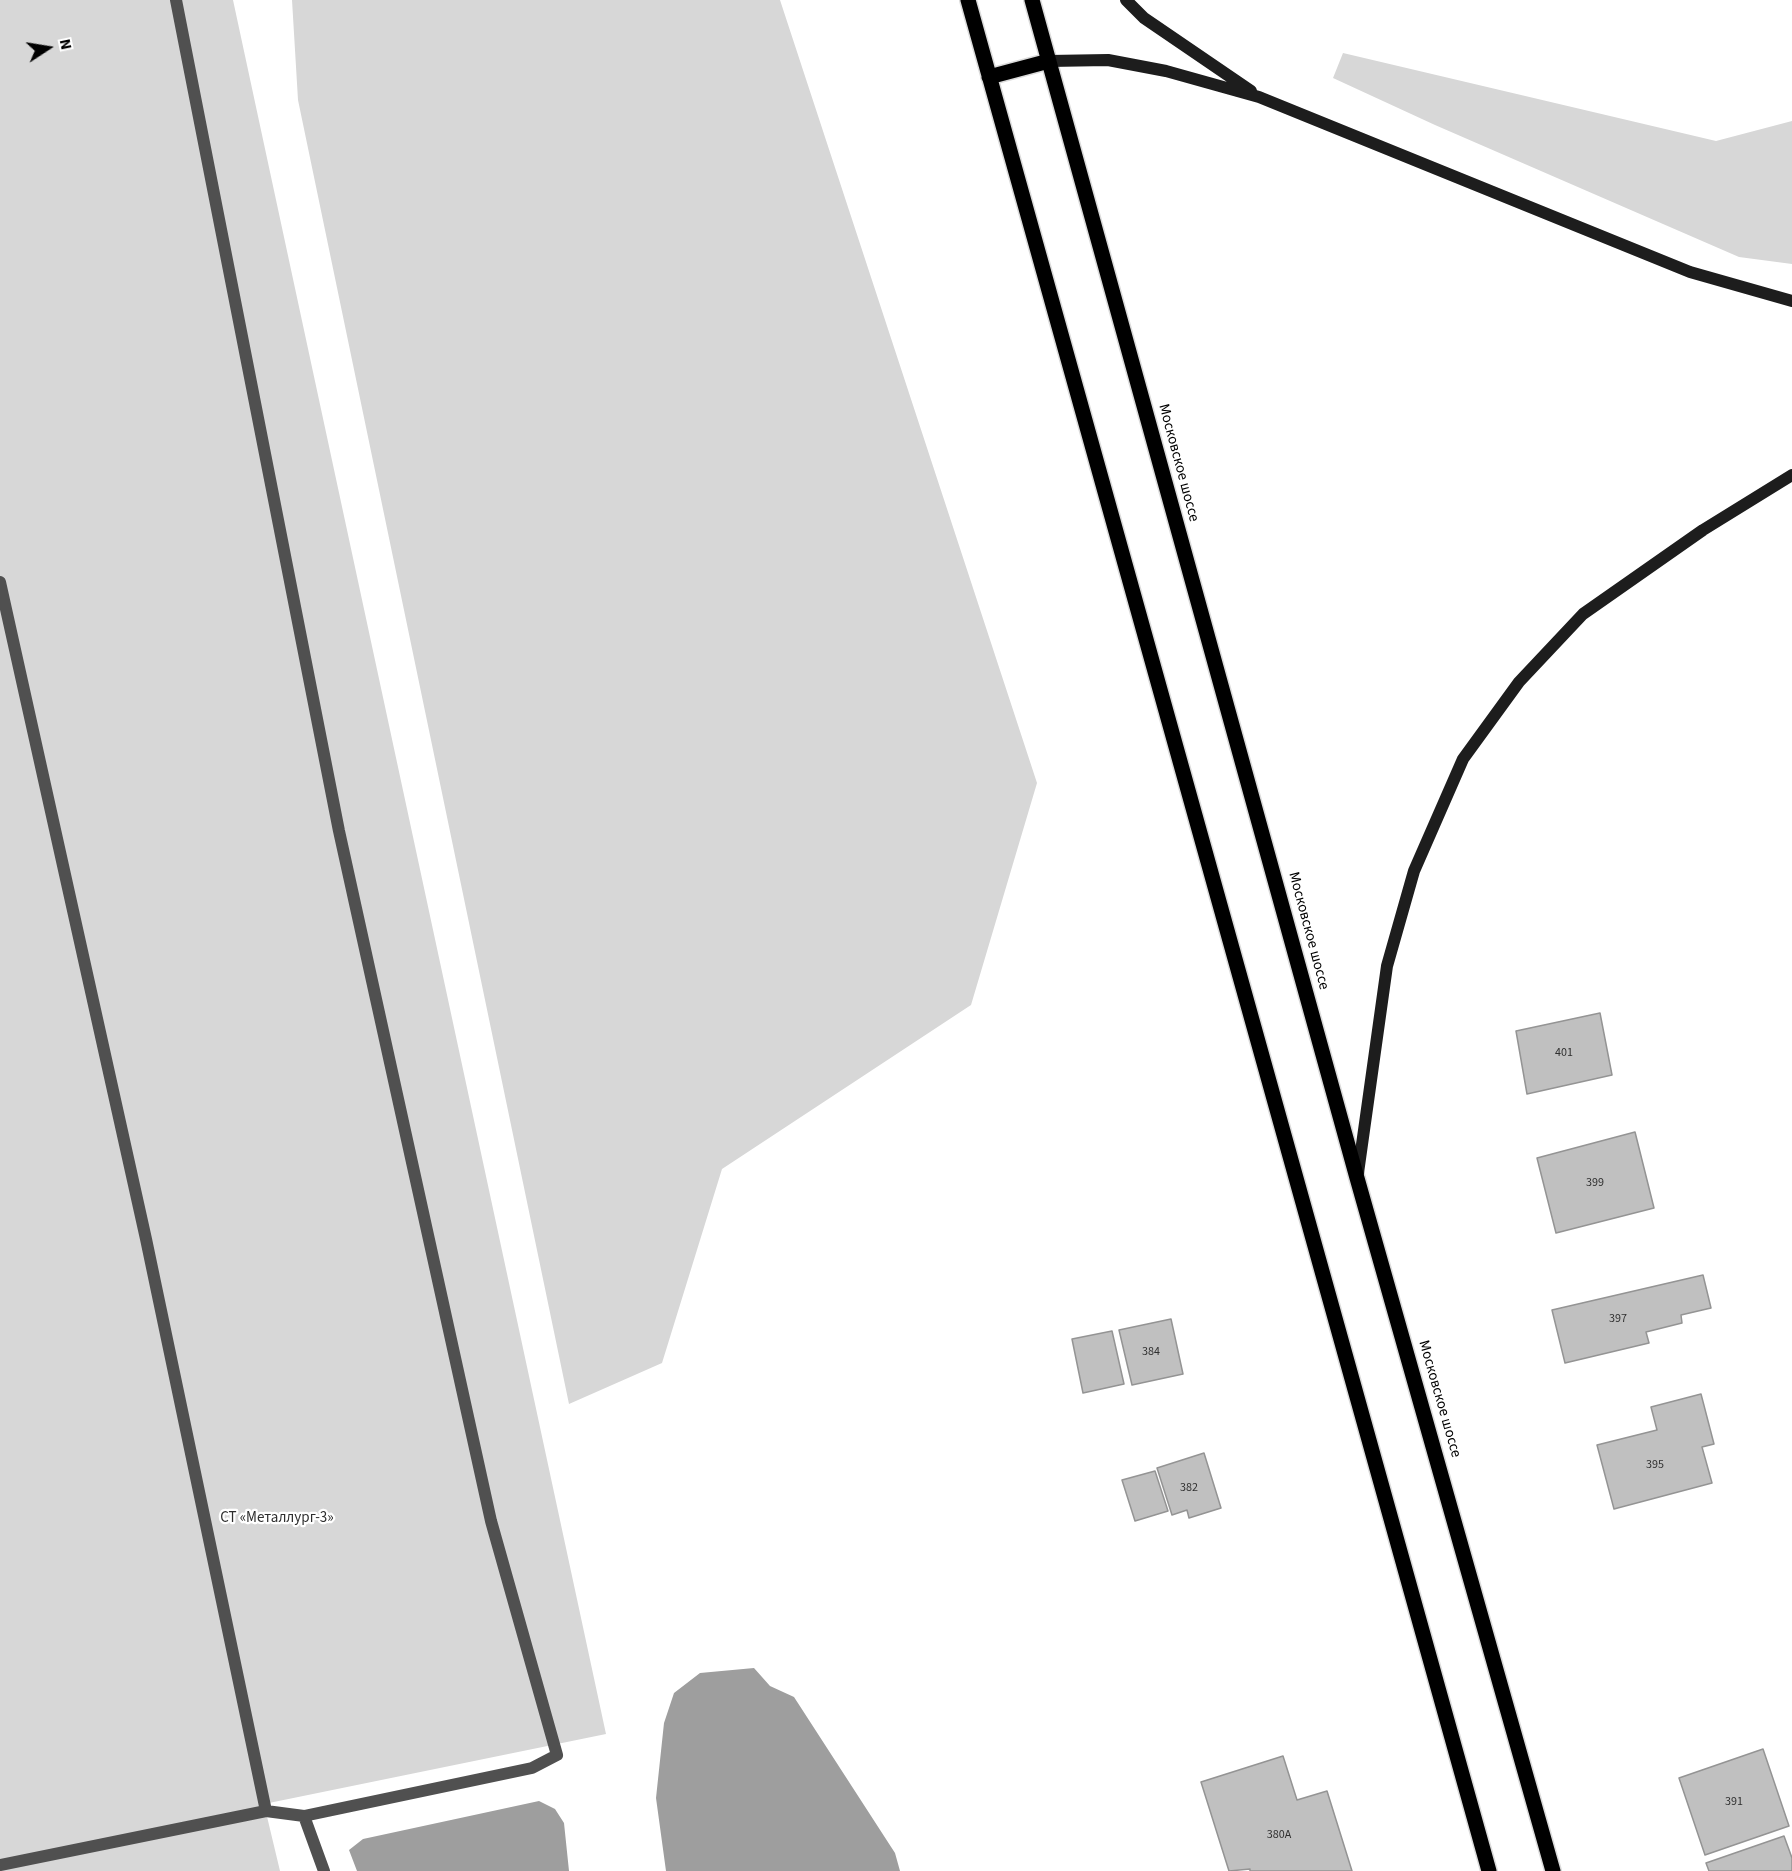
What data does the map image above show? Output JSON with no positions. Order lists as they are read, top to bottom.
{
  "streets": {
    "main road": ["Московское шоссе"]
  },
  "parks": ["СТ «Металлург-3»"],
  "house_numbers": [
    "401",
    "399",
    "397",
    "384",
    "395",
    "382",
    "391",
    "380А"
  ],
  "north": "right"
}
